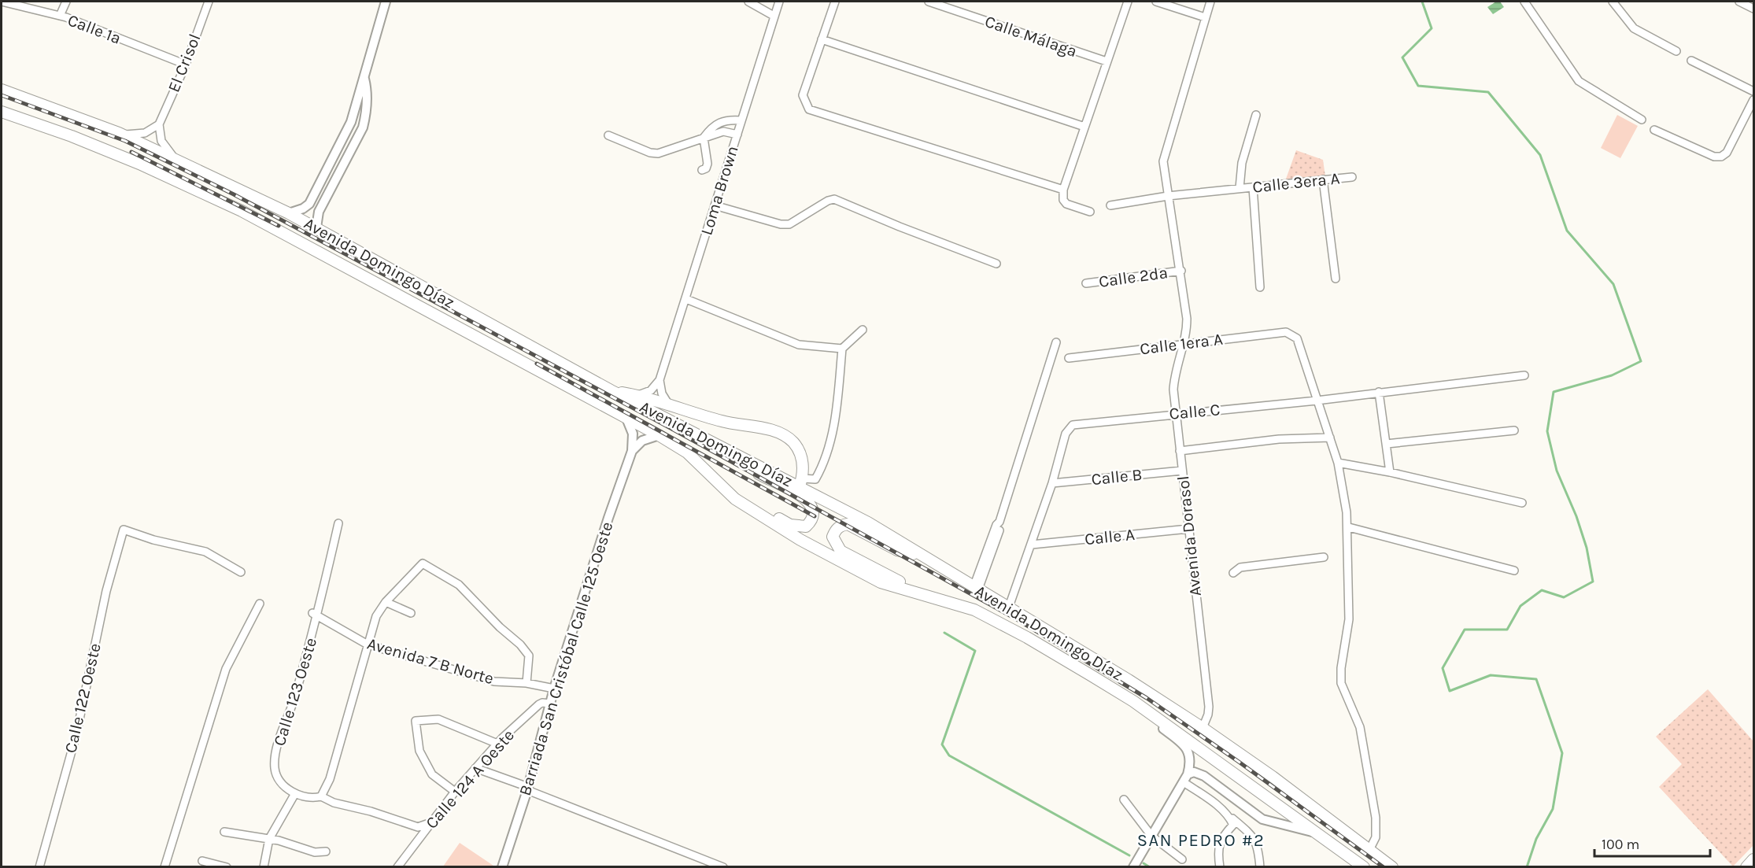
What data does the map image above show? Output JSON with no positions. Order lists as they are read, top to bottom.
{
  "streets": {
    "main road": ["Avenida Domingo Díaz"],
    "street": [
      "Calle 1a",
      "Calle Málaga",
      "El Crisol",
      "Calle 3era A",
      "Loma Brown",
      "Calle 2da",
      "Calle 1era A",
      "Calle C",
      "Calle B",
      "Avenida Dorasol",
      "Calle A",
      "Barriada San Cristóbal Calle 125 Oeste",
      "Avenida 7 B Norte",
      "Calle 123 Oeste",
      "Calle 122 Oeste",
      "Calle 124 A Oeste"
    ]
  },
  "crossings": [
    ["Calle 1a", "El Crisol"],
    ["Calle 3era A", "Avenida Dorasol"],
    ["Avenida Domingo Díaz", "Avenida Dorasol"],
    ["Avenida Domingo Díaz", "Barriada San Cristóbal Calle 125 Oeste"],
    ["Calle 2da", "Avenida Dorasol"],
    ["Calle 1era A", "Calle C"],
    ["Calle 1era A", "Avenida Dorasol"],
    ["Calle C", "Calle B"],
    ["Calle C", "Avenida Dorasol"],
    ["Calle B", "Avenida Dorasol"],
    ["Avenida Dorasol", "Calle A"],
    ["Barriada San Cristóbal Calle 125 Oeste", "Avenida 7 B Norte"],
    ["Barriada San Cristóbal Calle 125 Oeste", "Calle 124 A Oeste"],
    ["Avenida 7 B Norte", "Calle 123 Oeste"]
  ],
  "districts": ["SAN PEDRO #2"],
  "scale_bar": "100 m"
}
